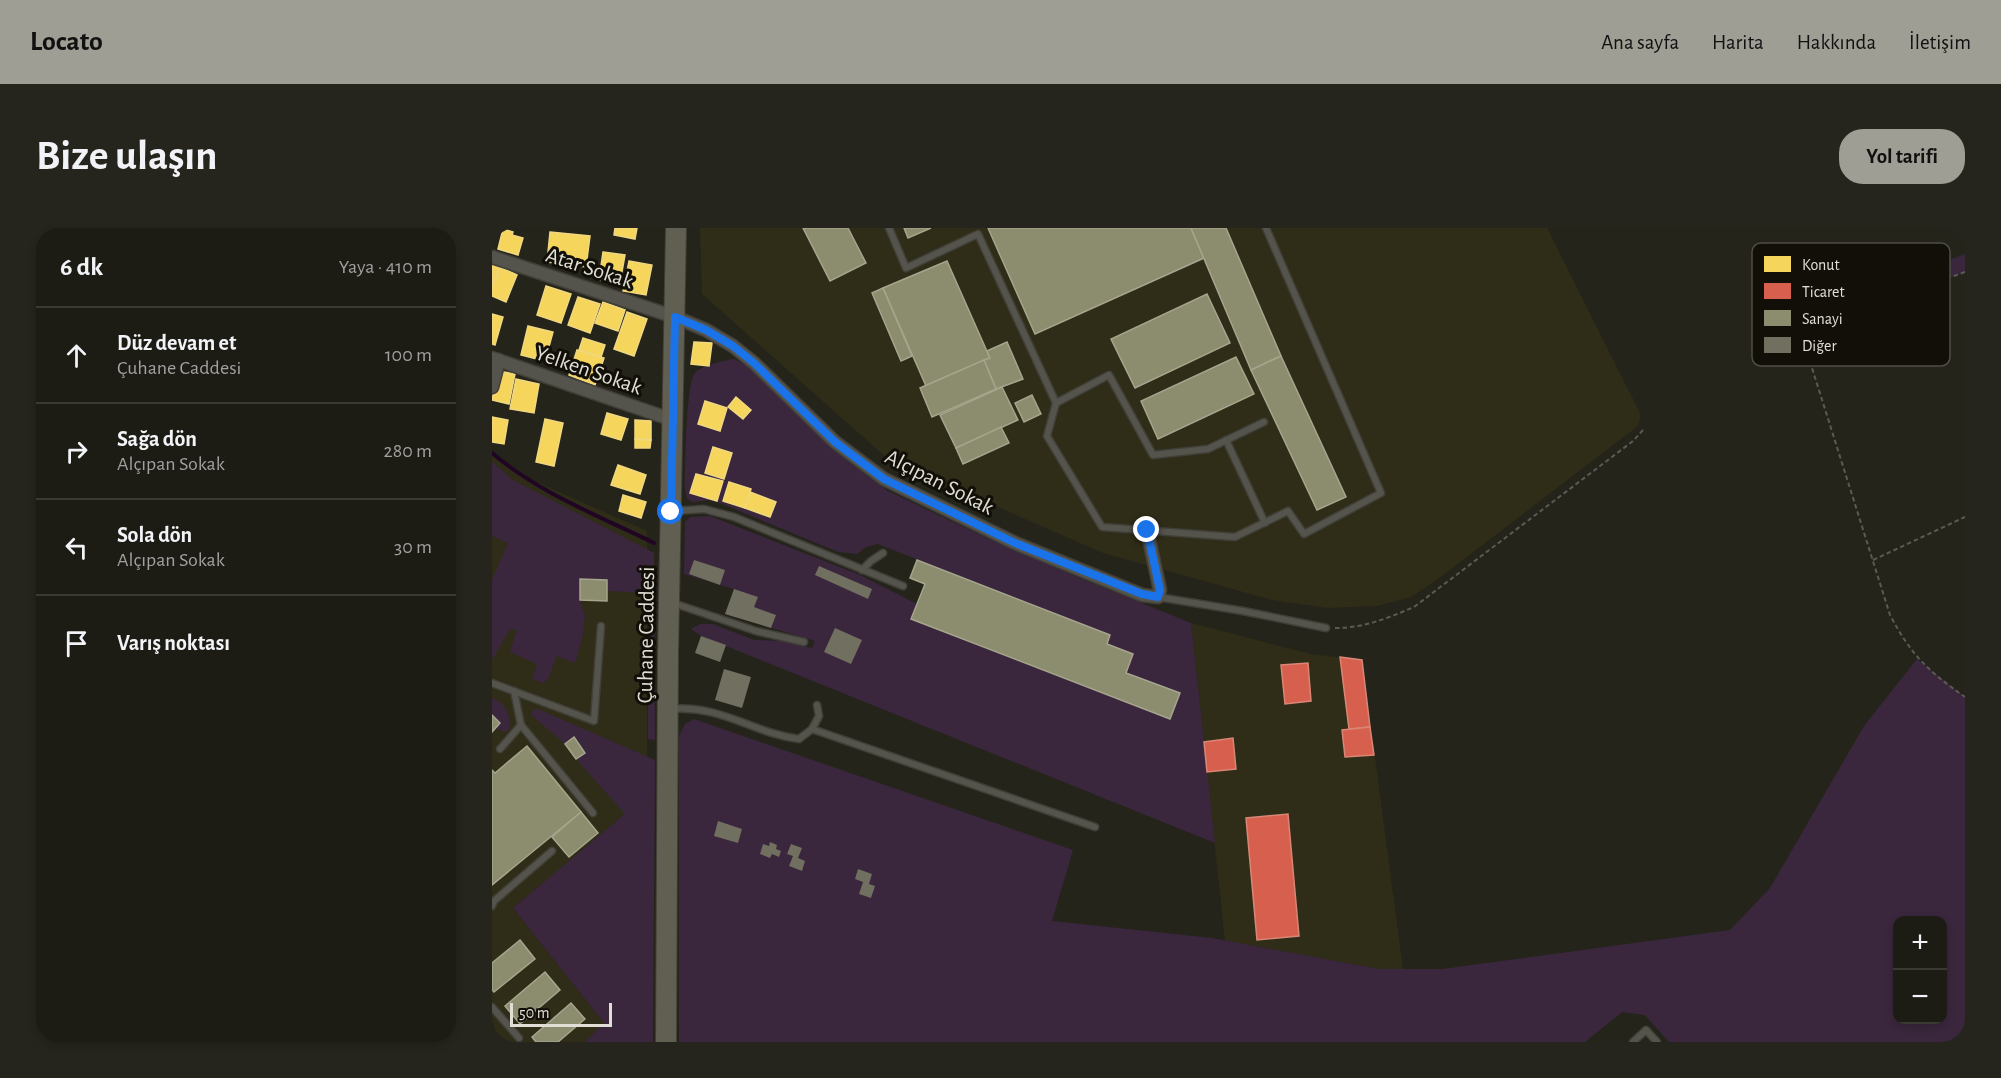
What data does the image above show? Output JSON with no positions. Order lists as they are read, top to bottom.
{
  "streets": {
    "main road": ["Çuhane Caddesi"],
    "street": ["Atar Sokak", "Yelken Sokak", "Alçıpan Sokak"]
  },
  "crossings": [
    ["Atar Sokak", "Alçıpan Sokak"],
    ["Atar Sokak", "Çuhane Caddesi"],
    ["Yelken Sokak", "Çuhane Caddesi"],
    ["Alçıpan Sokak", "Çuhane Caddesi"]
  ],
  "legend": [
    "Konut",
    "Ticaret",
    "Sanayi",
    "Diğer"
  ],
  "scale_bar": "50 m",
  "page": {
    "header": "Locato",
    "nav": [
      "Ana sayfa",
      "Harita",
      "Hakkında",
      "İletişim"
    ],
    "buttons": "Yol tarifi",
    "title": "Bize ulaşın",
    "heading": ["6 dk", "Yaya · 410 m"],
    "list": [
      ["Düz devam et", "Çuhane Caddesi", "100 m"],
      ["Sağa dön", "Alçıpan Sokak", "280 m"],
      ["Sola dön", "Alçıpan Sokak", "30 m"],
      "Varış noktası"
    ],
    "map_buttons": ["+", "−"],
    "scale": "50 m"
  }
}
